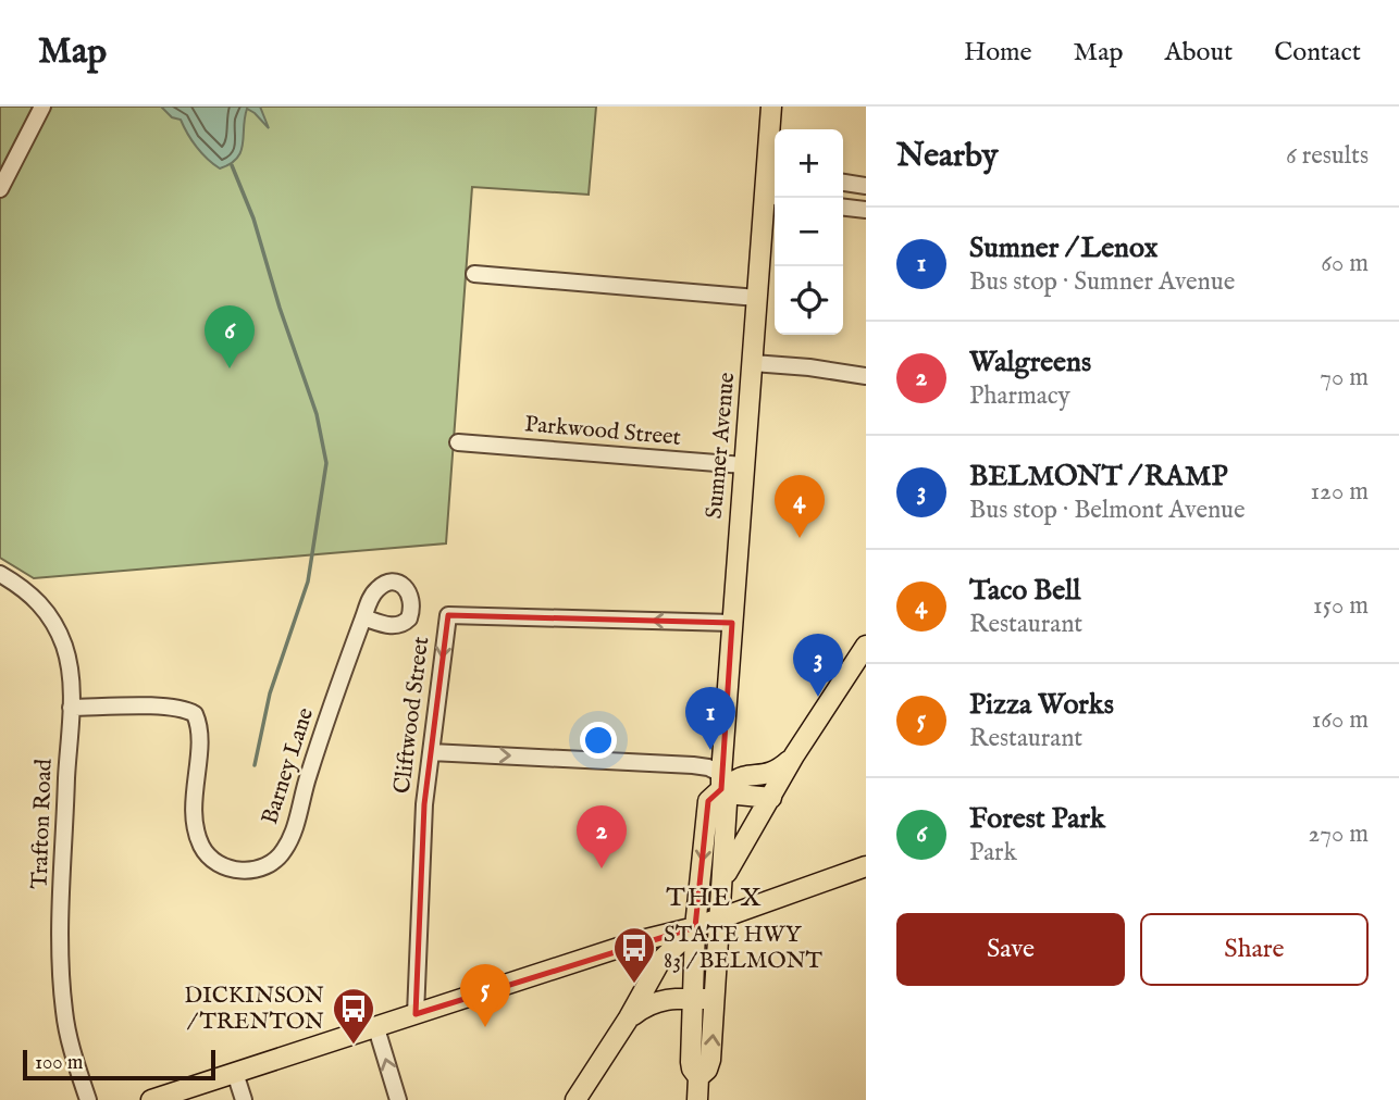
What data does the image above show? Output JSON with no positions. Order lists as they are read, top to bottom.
{
  "streets": {
    "main road": ["Sumner Avenue"],
    "street": [
      "Parkwood Street",
      "Cliftwood Street",
      "Barney Lane",
      "Trafton Road"
    ]
  },
  "crossings": [
    ["Parkwood Street", "Sumner Avenue"],
    ["Sumner Avenue", "Cliftwood Street"],
    ["Barney Lane", "Trafton Road"]
  ],
  "districts": ["THE X"],
  "places": {
    "bus stop": ["STATE HWY 83 / BELMONT", "DICKINSON / TRENTON"]
  },
  "scale_bar": "100 m",
  "page": {
    "header": "Map",
    "nav": [
      "Home",
      "Map",
      "About",
      "Contact"
    ],
    "heading": ["Nearby", "6 results"],
    "map_buttons": ["+", "−"],
    "list": [
      {
        "mark": "1",
        "name": "Sumner / Lenox",
        "note": "Bus stop · Sumner Avenue",
        "value": "60 m"
      },
      {
        "mark": "2",
        "name": "Walgreens",
        "note": "Pharmacy",
        "value": "70 m"
      },
      {
        "mark": "3",
        "name": "BELMONT / RAMP",
        "note": "Bus stop · Belmont Avenue",
        "value": "120 m"
      },
      {
        "mark": "4",
        "name": "Taco Bell",
        "note": "Restaurant",
        "value": "150 m"
      },
      {
        "mark": "5",
        "name": "Pizza Works",
        "note": "Restaurant",
        "value": "160 m"
      },
      {
        "mark": "6",
        "name": "Forest Park",
        "note": "Park",
        "value": "270 m"
      }
    ],
    "pins": [
      "6",
      "4",
      "3",
      "1",
      "2",
      "5"
    ],
    "buttons": ["Save", "Share"],
    "scale": "100 m"
  }
}
